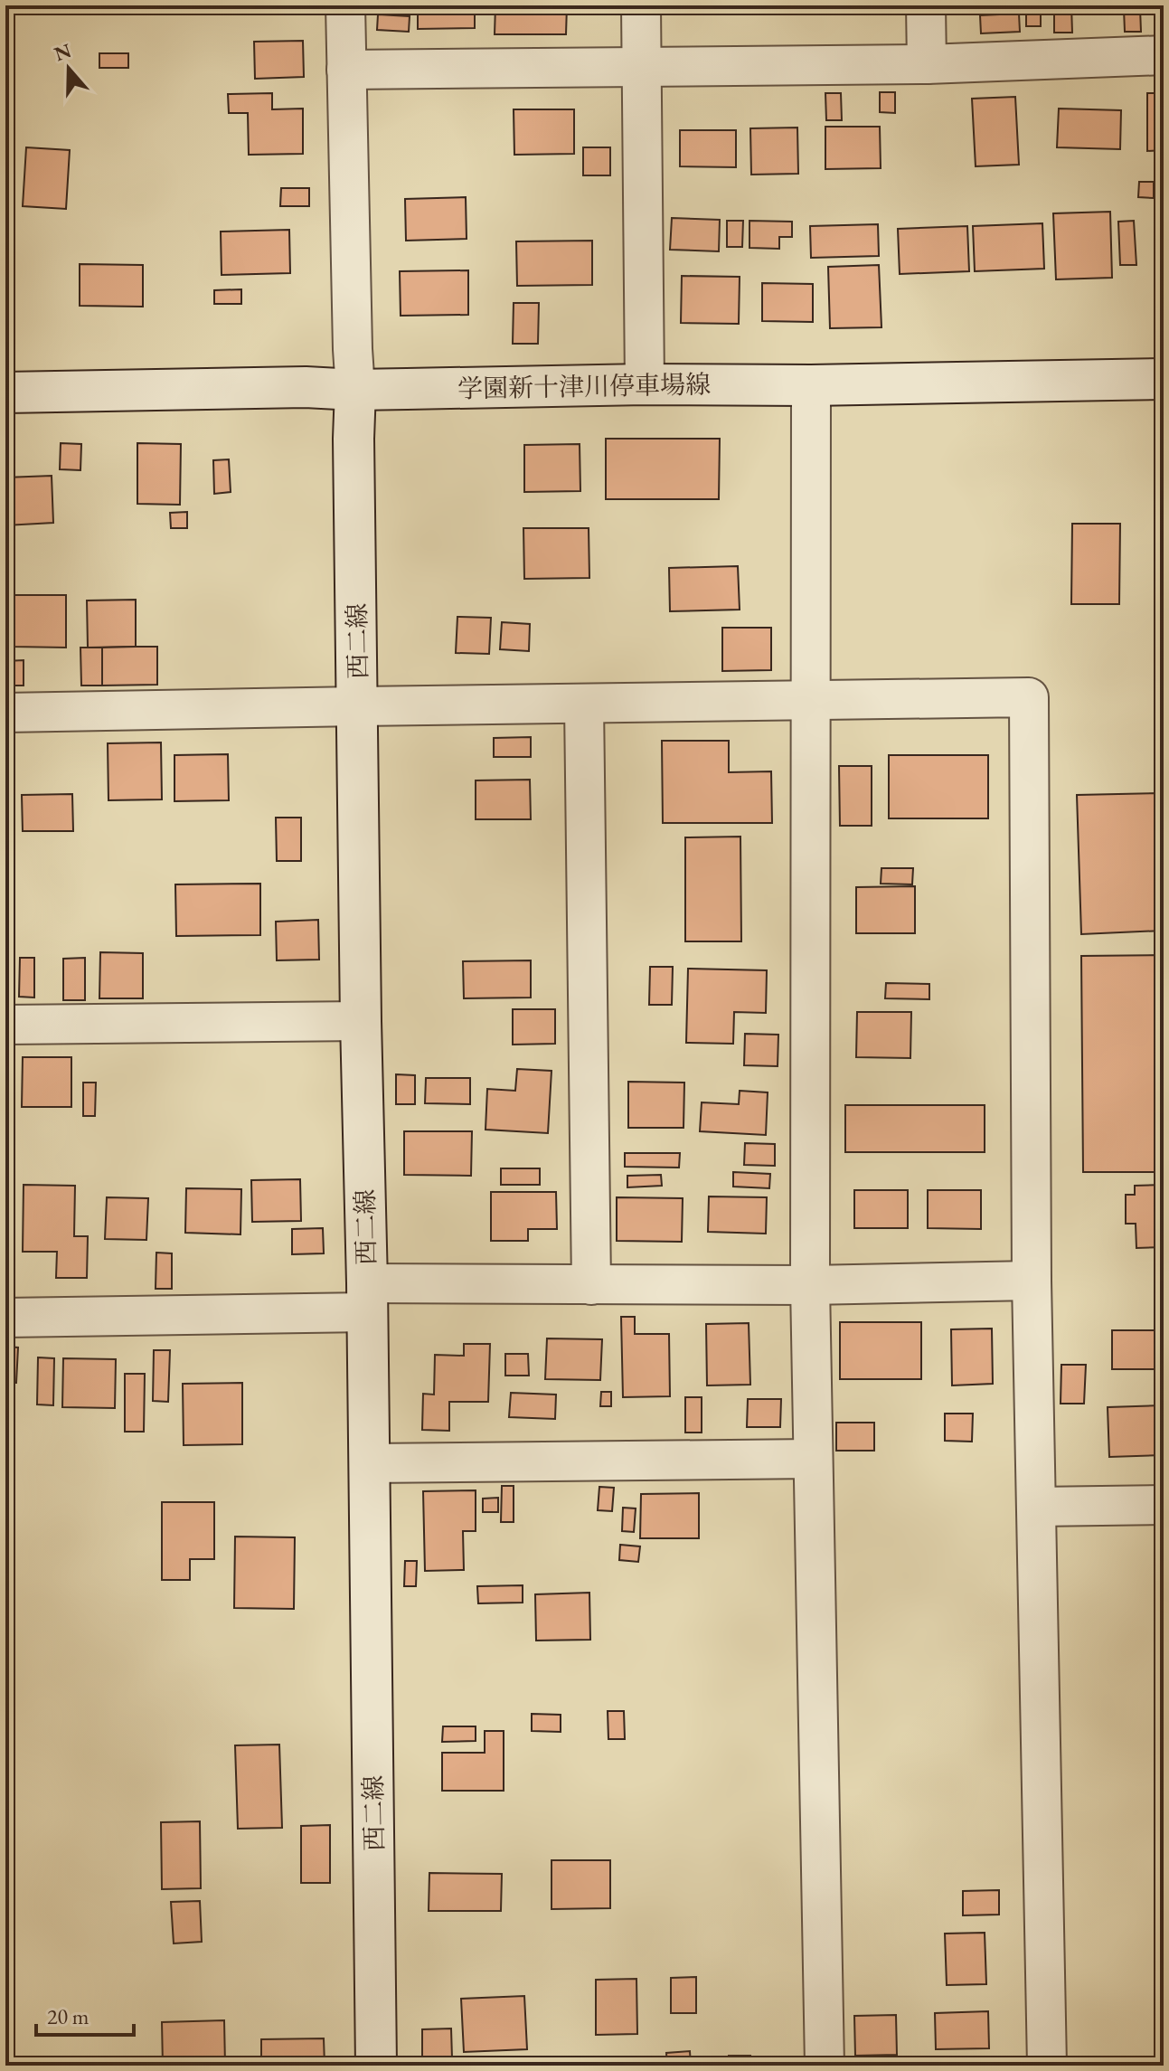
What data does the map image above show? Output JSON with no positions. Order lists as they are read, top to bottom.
{
  "streets": {
    "street": ["学園新十津川停車場線", "西二線"]
  },
  "crossings": [
    ["学園新十津川停車場線", "西二線"]
  ],
  "scale_bar": "20 m",
  "north": "top"
}
